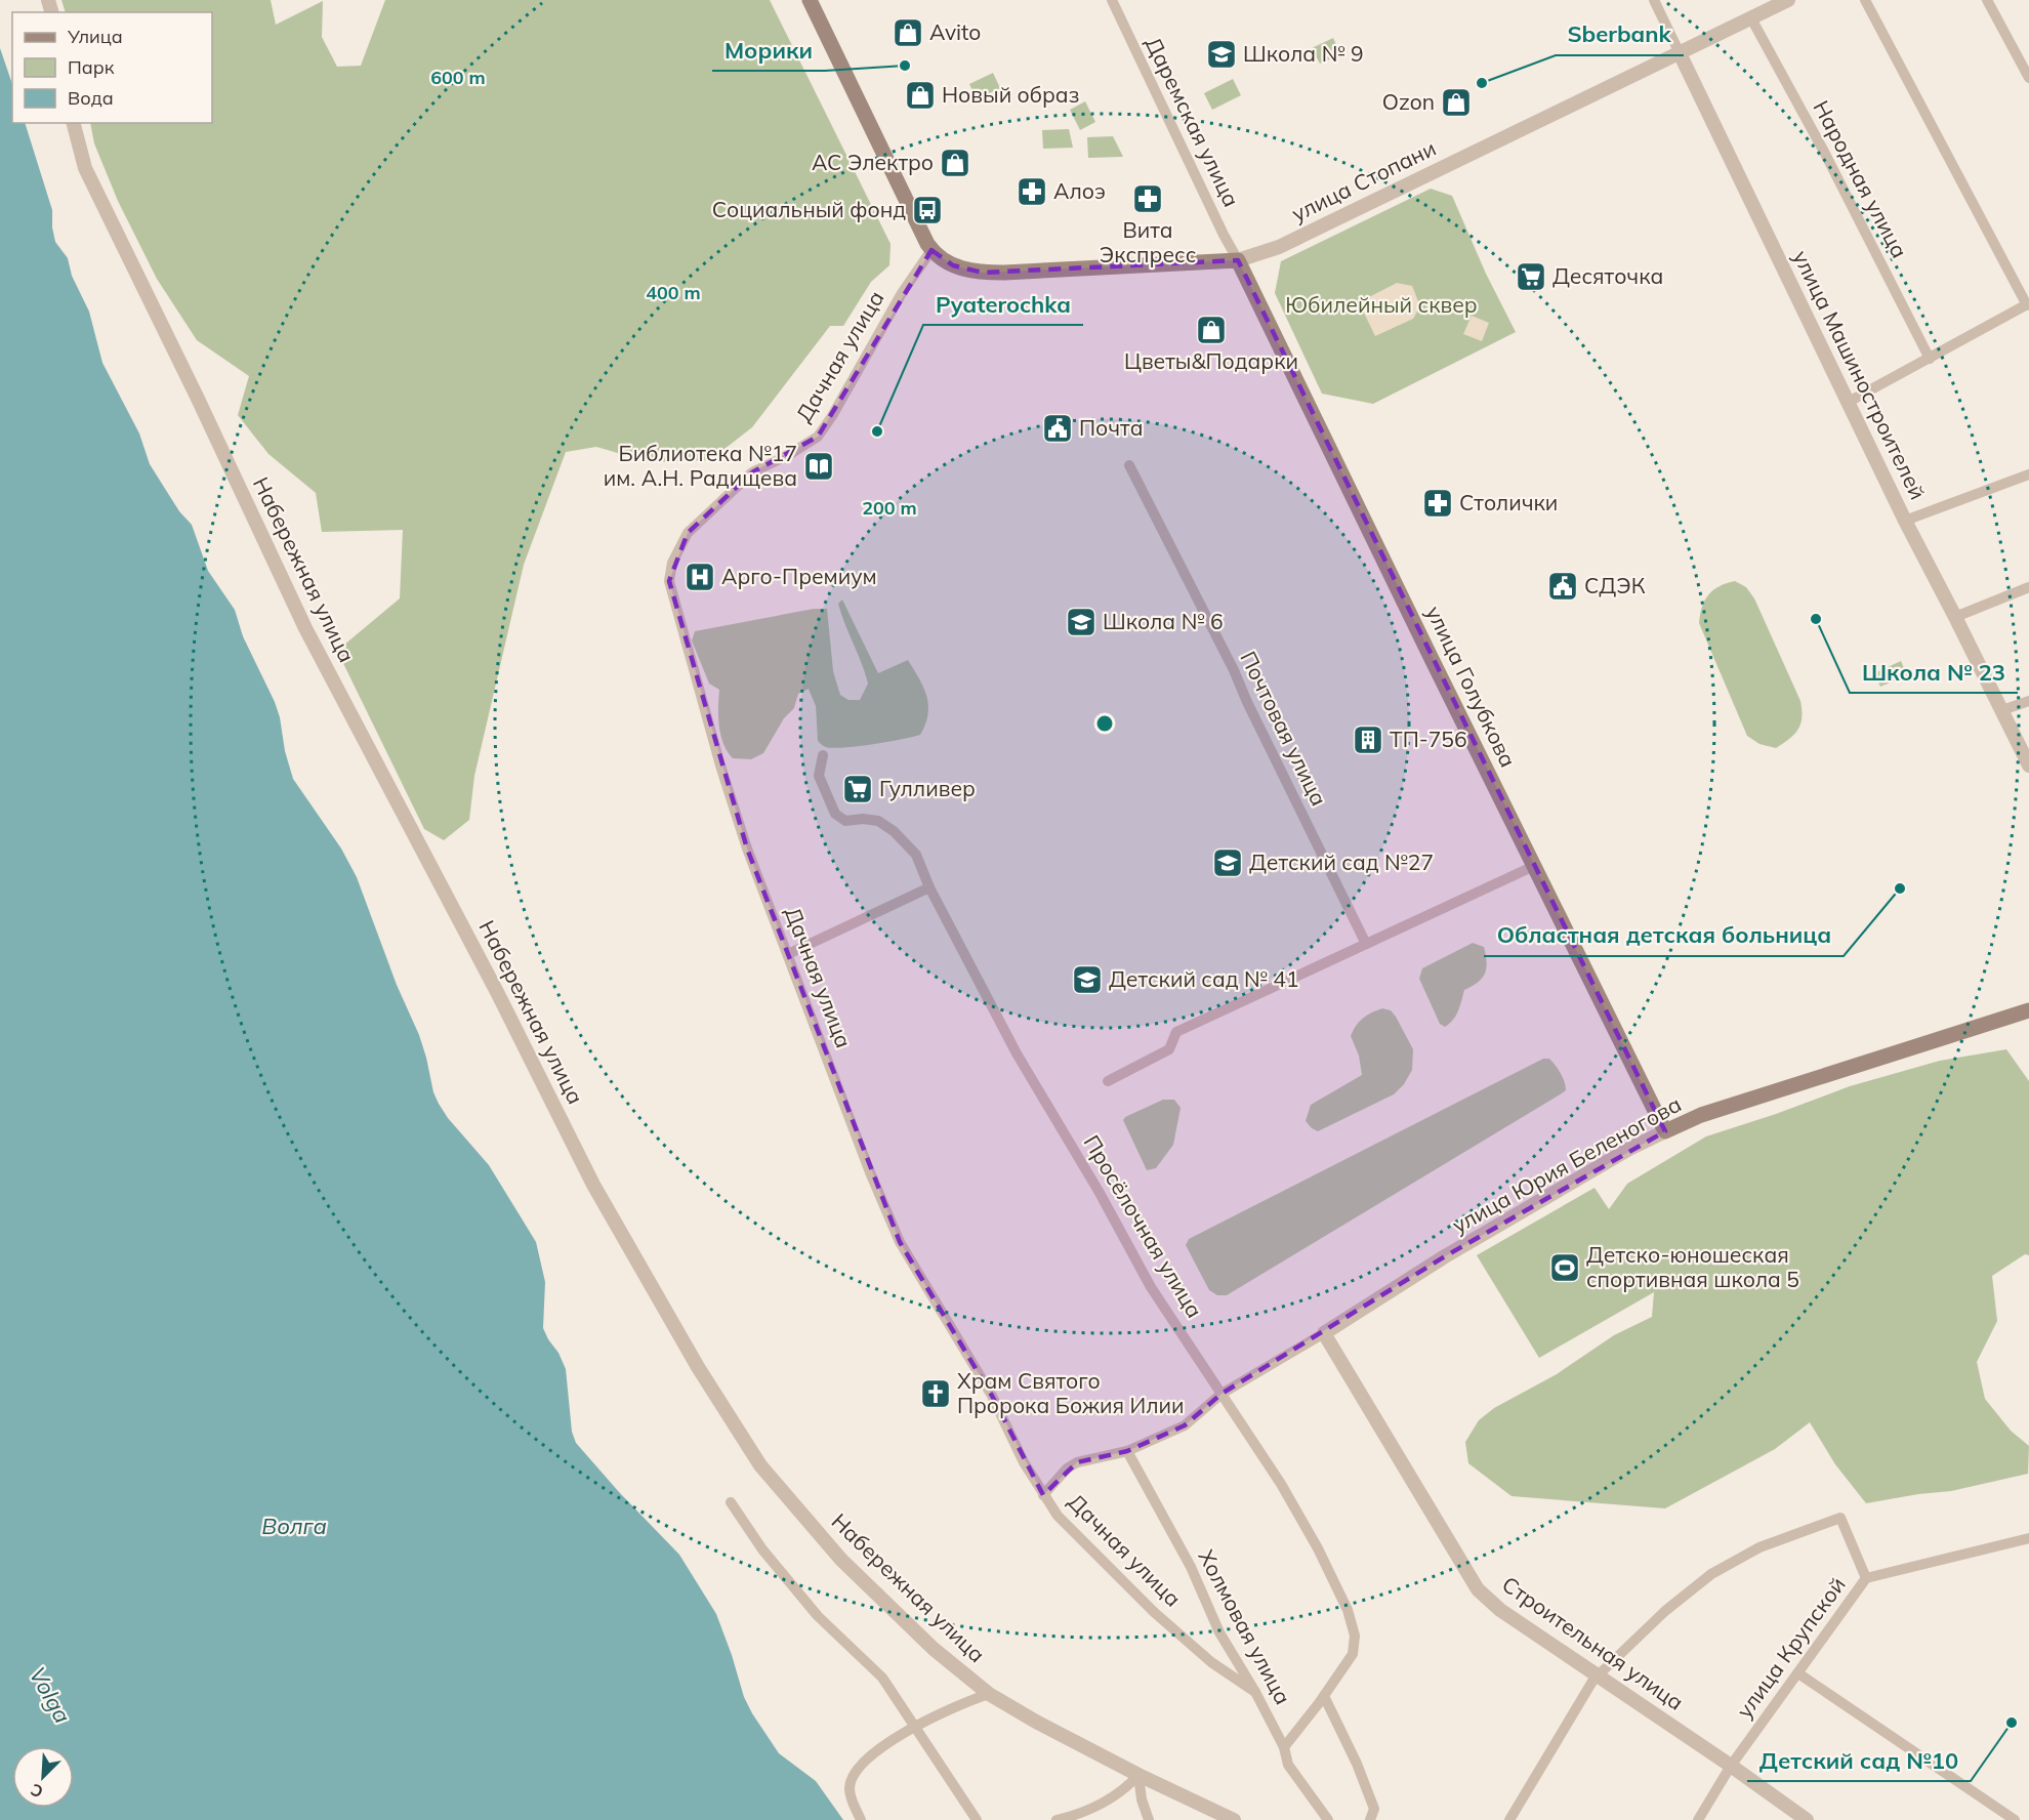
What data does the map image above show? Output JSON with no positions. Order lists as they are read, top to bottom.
{
  "streets": {
    "main road": ["улица Стопани", "улица Голубкова", "улица Юрия Беленогова"],
    "street": [
      "Даремская улица",
      "Народная улица",
      "Дачная улица",
      "улица Машиностроителей",
      "Набережная улица",
      "Почтовая улица",
      "Просёлочная улица",
      "Холмовая улица",
      "Строительная улица",
      "улица Крупской"
    ]
  },
  "crossings": [
    ["Даремская улица", "улица Стопани"],
    ["Даремская улица", "улица Голубкова"],
    ["Народная улица", "улица Стопани"],
    ["улица Стопани", "Дачная улица"],
    ["улица Стопани", "улица Машиностроителей"],
    ["улица Стопани", "улица Голубкова"],
    ["Дачная улица", "улица Юрия Беленогова"],
    ["Дачная улица", "Холмовая улица"],
    ["улица Голубкова", "улица Юрия Беленогова"],
    ["улица Юрия Беленогова", "Просёлочная улица"],
    ["улица Юрия Беленогова", "Холмовая улица"],
    ["улица Юрия Беленогова", "Строительная улица"],
    ["Просёлочная улица", "Холмовая улица"],
    ["Строительная улица", "улица Крупской"]
  ],
  "water": ["Волга", "Volga"],
  "parks": ["Юбилейный сквер"],
  "places": {
    "shop": [
      "Avito",
      "Новый образ",
      "Ozon",
      "АС Электро",
      "Цветы&Подарки"
    ],
    "school or university": [
      "Школа № 9",
      "Школа № 6",
      "Детский сад №27",
      "Детский сад № 41"
    ],
    "other": [
      "Морики",
      "Sberbank",
      "Pyaterochka",
      "Школа № 23",
      "Областная детская больница",
      "Детский сад №10"
    ],
    "pharmacy": ["Алоэ", "Вита Экспресс", "Столички"],
    "bus stop": ["Социальный фонд"],
    "supermarket": ["Десяточка", "Гулливер"],
    "public building": ["Почта", "СДЭК"],
    "library": ["Библиотека №17 им. А.Н. Радищева"],
    "hospital": ["Арго-Премиум"],
    "building": ["ТП-756"],
    "sports": ["Детско-юношеская спортивная школа 5"],
    "church": ["Храм Святого Пророка Божия Илии"]
  },
  "legend": ["Улица", "Парк", "Вода"],
  "north": "bottom left",
  "rings": ["600 m", "400 m", "200 m"]
}
